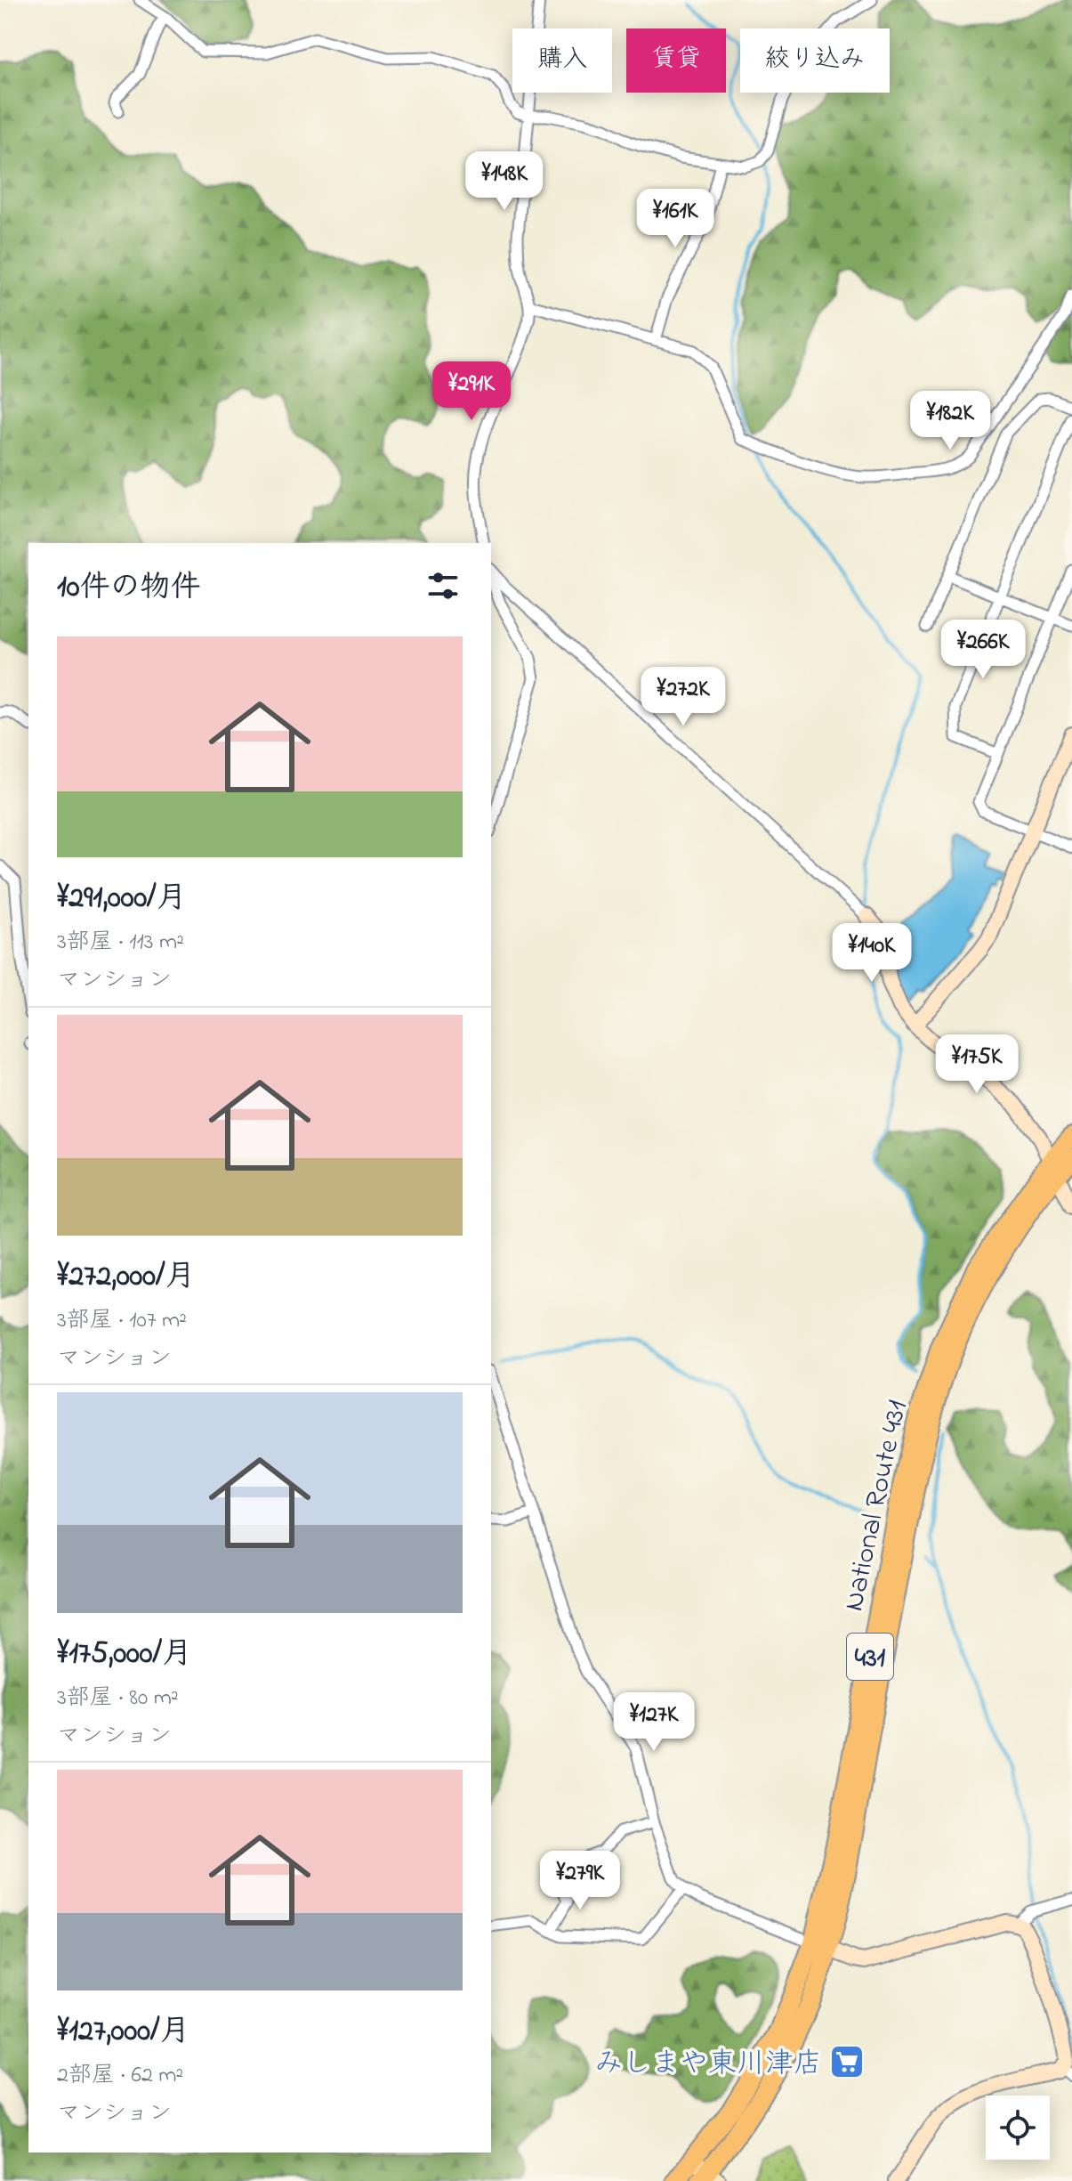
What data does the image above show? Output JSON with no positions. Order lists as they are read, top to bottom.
{
  "streets": {
    "highway": ["National Route 431", "431"]
  },
  "places": {
    "supermarket": ["みしまや東川津店"]
  },
  "page": {
    "chip": ["購入", "賃貸", "絞り込み"],
    "price": [
      "¥148K",
      "¥161K",
      "¥291K",
      "¥182K",
      "¥266K",
      "¥272K",
      "¥140K",
      "¥175K",
      "¥127K",
      "¥279K"
    ],
    "heading": "10件の物件",
    "list": [
      {
        "name": "¥291,000/月",
        "note": "3部屋 · 113 m² · マンション"
      },
      {
        "name": "¥272,000/月",
        "note": "3部屋 · 107 m² · マンション"
      },
      {
        "name": "¥175,000/月",
        "note": "3部屋 · 80 m² · マンション"
      },
      {
        "name": "¥127,000/月",
        "note": "2部屋 · 62 m² · マンション"
      }
    ]
  }
}
